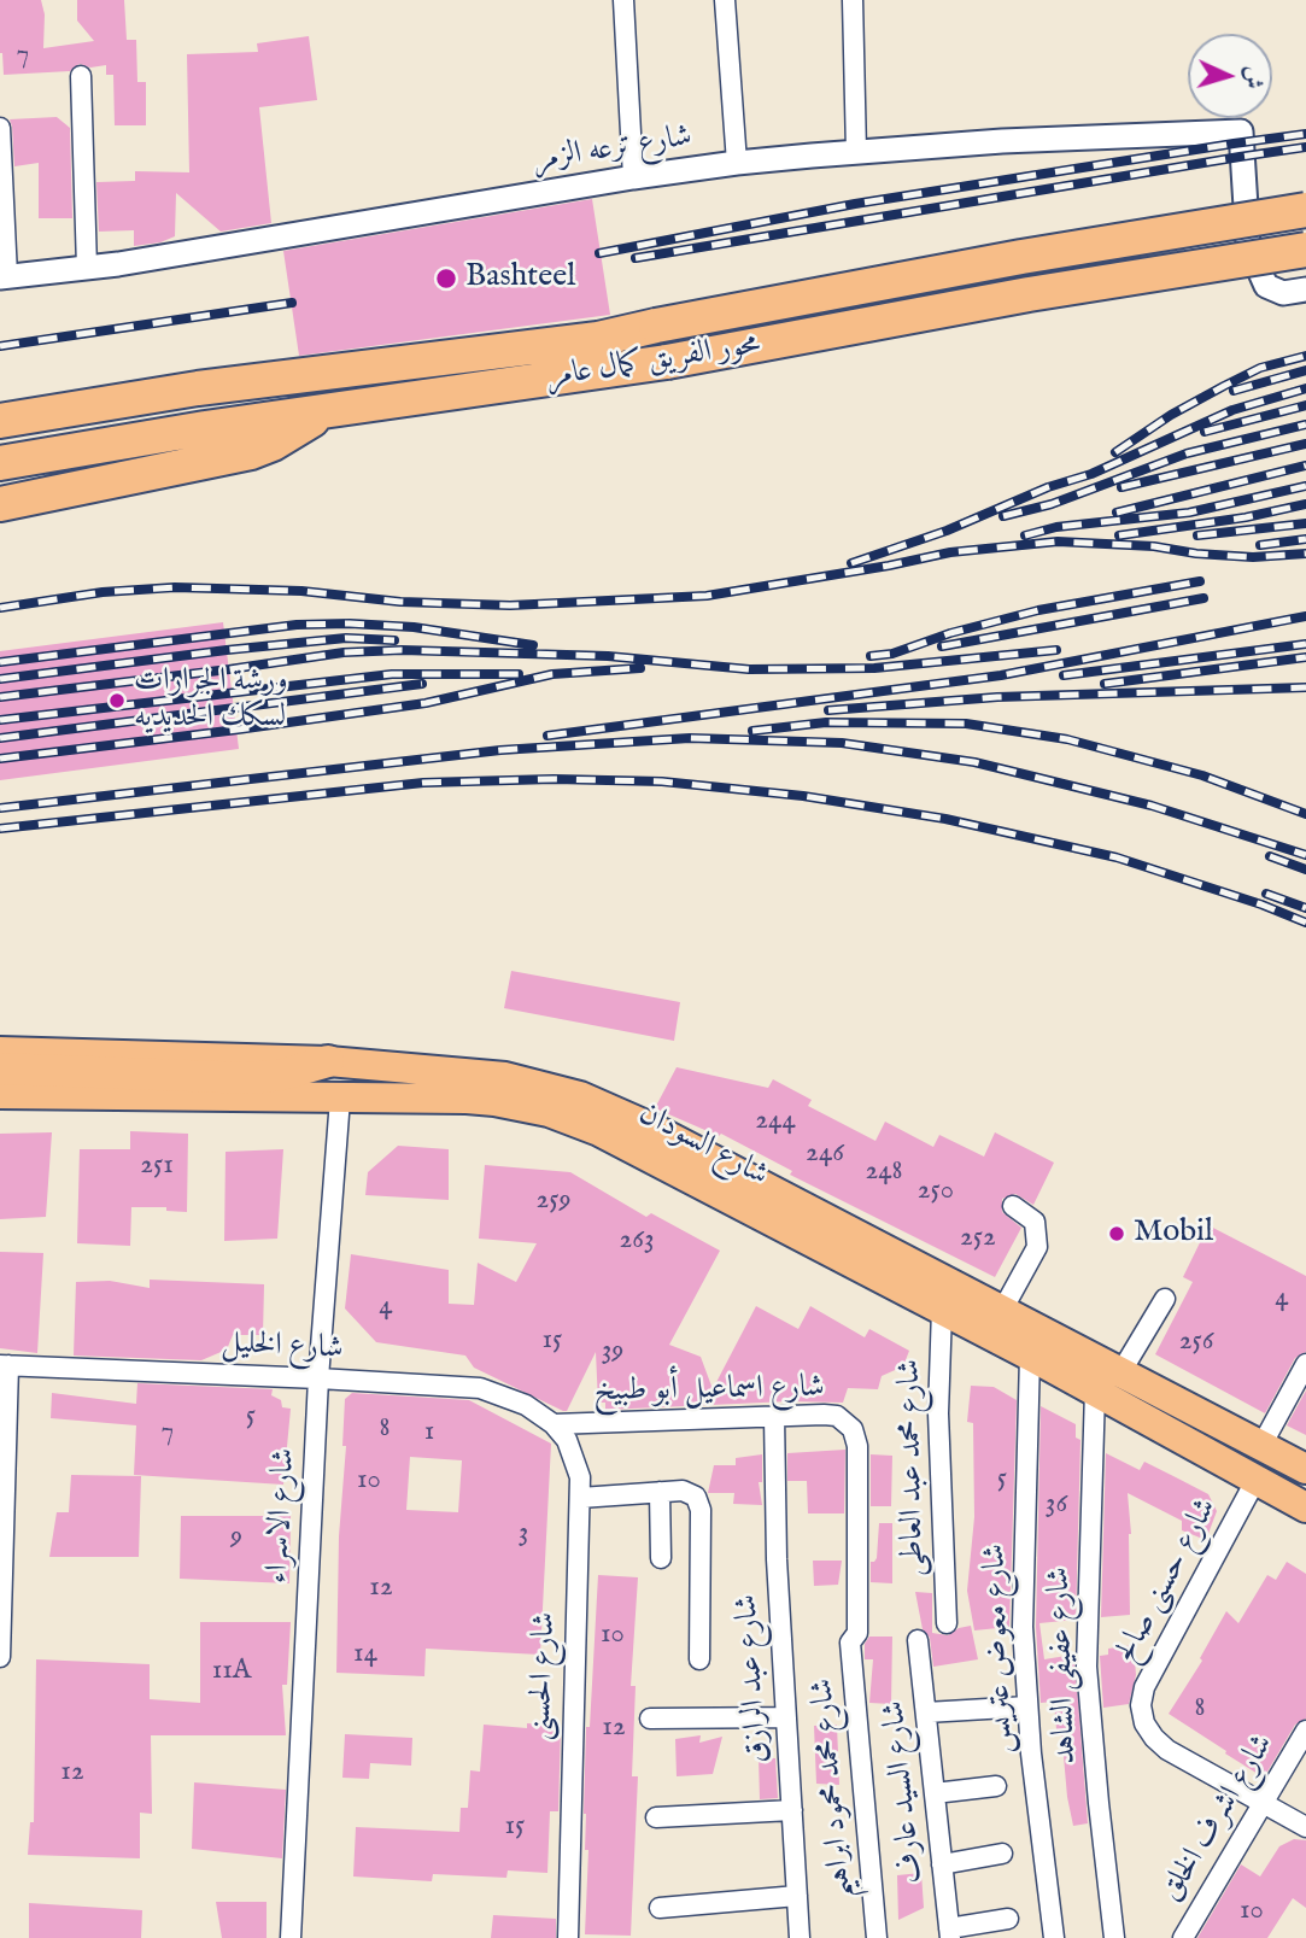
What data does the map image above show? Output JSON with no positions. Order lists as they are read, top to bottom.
{
  "streets": {
    "highway": ["محور الفريق كمال عامر"],
    "main road": ["شارع السودان"],
    "street": [
      "شارع ترعه الزمر",
      "شارع الخليل",
      "شارع اسماعيل أبو طبيخ",
      "شارع محمد عبد العاطى",
      "شارع الاسراء",
      "شارع حسنى صالح",
      "شارع معوض عتريس",
      "شارع عفيفى الشاهد",
      "شارع الحسنى",
      "شارع عبد الرازق",
      "شارع محمد محمود ابراهيم",
      "شارع السيد عارف",
      "شارع اشرف الخلق"
    ]
  },
  "crossings": [
    ["شارع السودان", "شارع محمد عبد العاطى"],
    ["شارع السودان", "شارع الاسراء"],
    ["شارع السودان", "شارع حسنى صالح"],
    ["شارع السودان", "شارع معوض عتريس"],
    ["شارع السودان", "شارع عفيفى الشاهد"],
    ["شارع الخليل", "شارع اسماعيل أبو طبيخ"],
    ["شارع الخليل", "شارع الاسراء"],
    ["شارع الخليل", "شارع الحسنى"],
    ["شارع اسماعيل أبو طبيخ", "شارع الحسنى"],
    ["شارع اسماعيل أبو طبيخ", "شارع عبد الرازق"],
    ["شارع اسماعيل أبو طبيخ", "شارع محمد محمود ابراهيم"],
    ["شارع حسنى صالح", "شارع اشرف الخلق"]
  ],
  "places": ["Bashteel", "ورشة الجرارات لسكك الحديديه", "Mobil"],
  "house_numbers": [
    "7",
    "244",
    "246",
    "251",
    "248",
    "250",
    "259",
    "252",
    "263",
    "4",
    "4",
    "15",
    "256",
    "39",
    "5",
    "8",
    "7",
    "1",
    "5",
    "10",
    "36",
    "3",
    "9",
    "12",
    "10",
    "14",
    "11A",
    "8",
    "12",
    "12",
    "15",
    "10"
  ],
  "north": "right"
}
